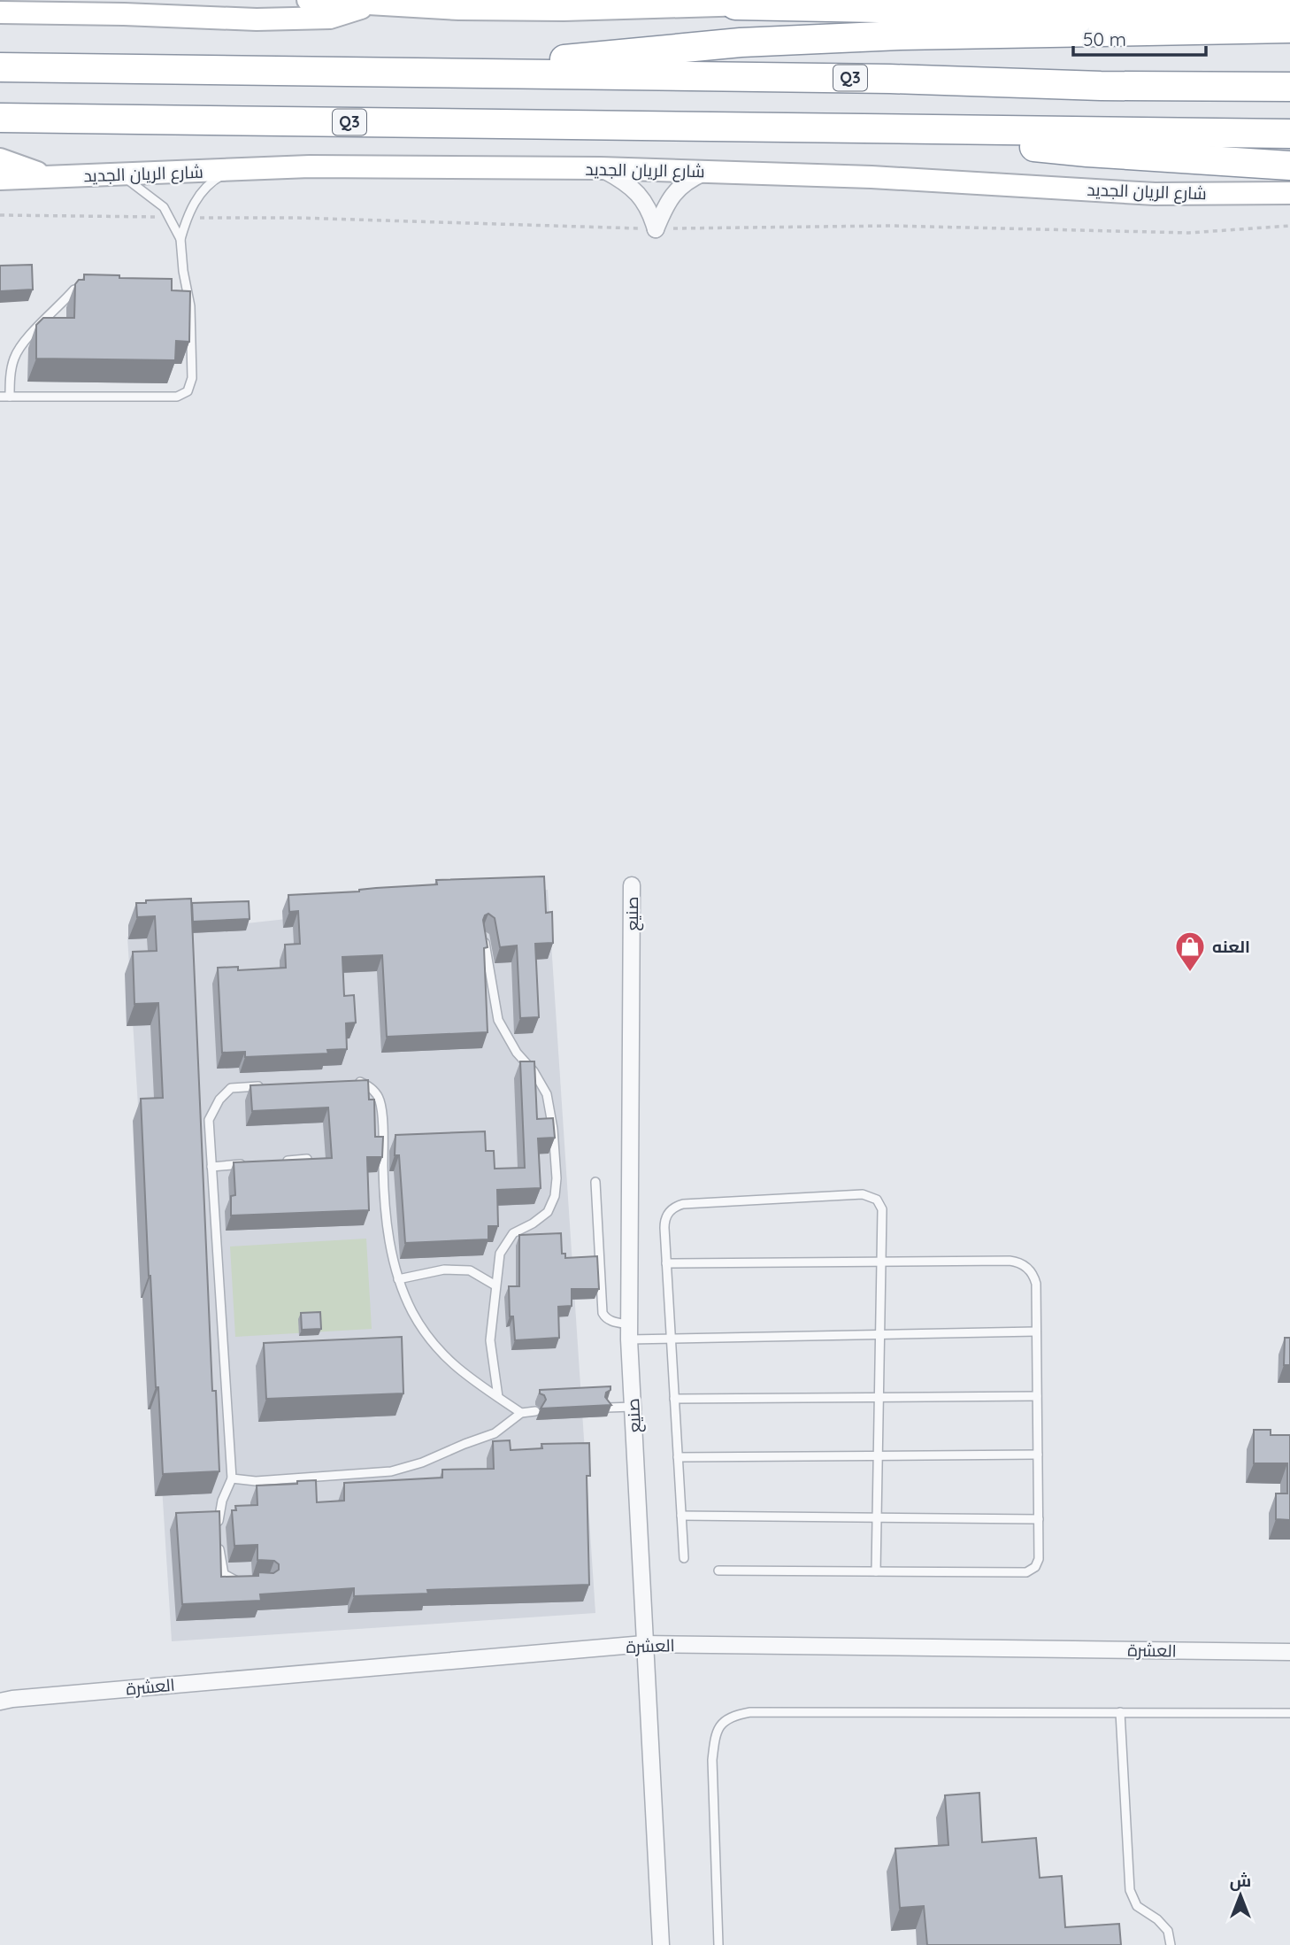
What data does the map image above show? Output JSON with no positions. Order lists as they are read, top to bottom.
{
  "streets": {
    "highway": ["Q3"],
    "street": ["شارع الريان الجديد", "صنيع", "العشرة"]
  },
  "crossings": [
    ["صنيع", "العشرة"]
  ],
  "places": {
    "shop": ["العنه"]
  },
  "scale_bar": "50 m",
  "north": "top"
}
